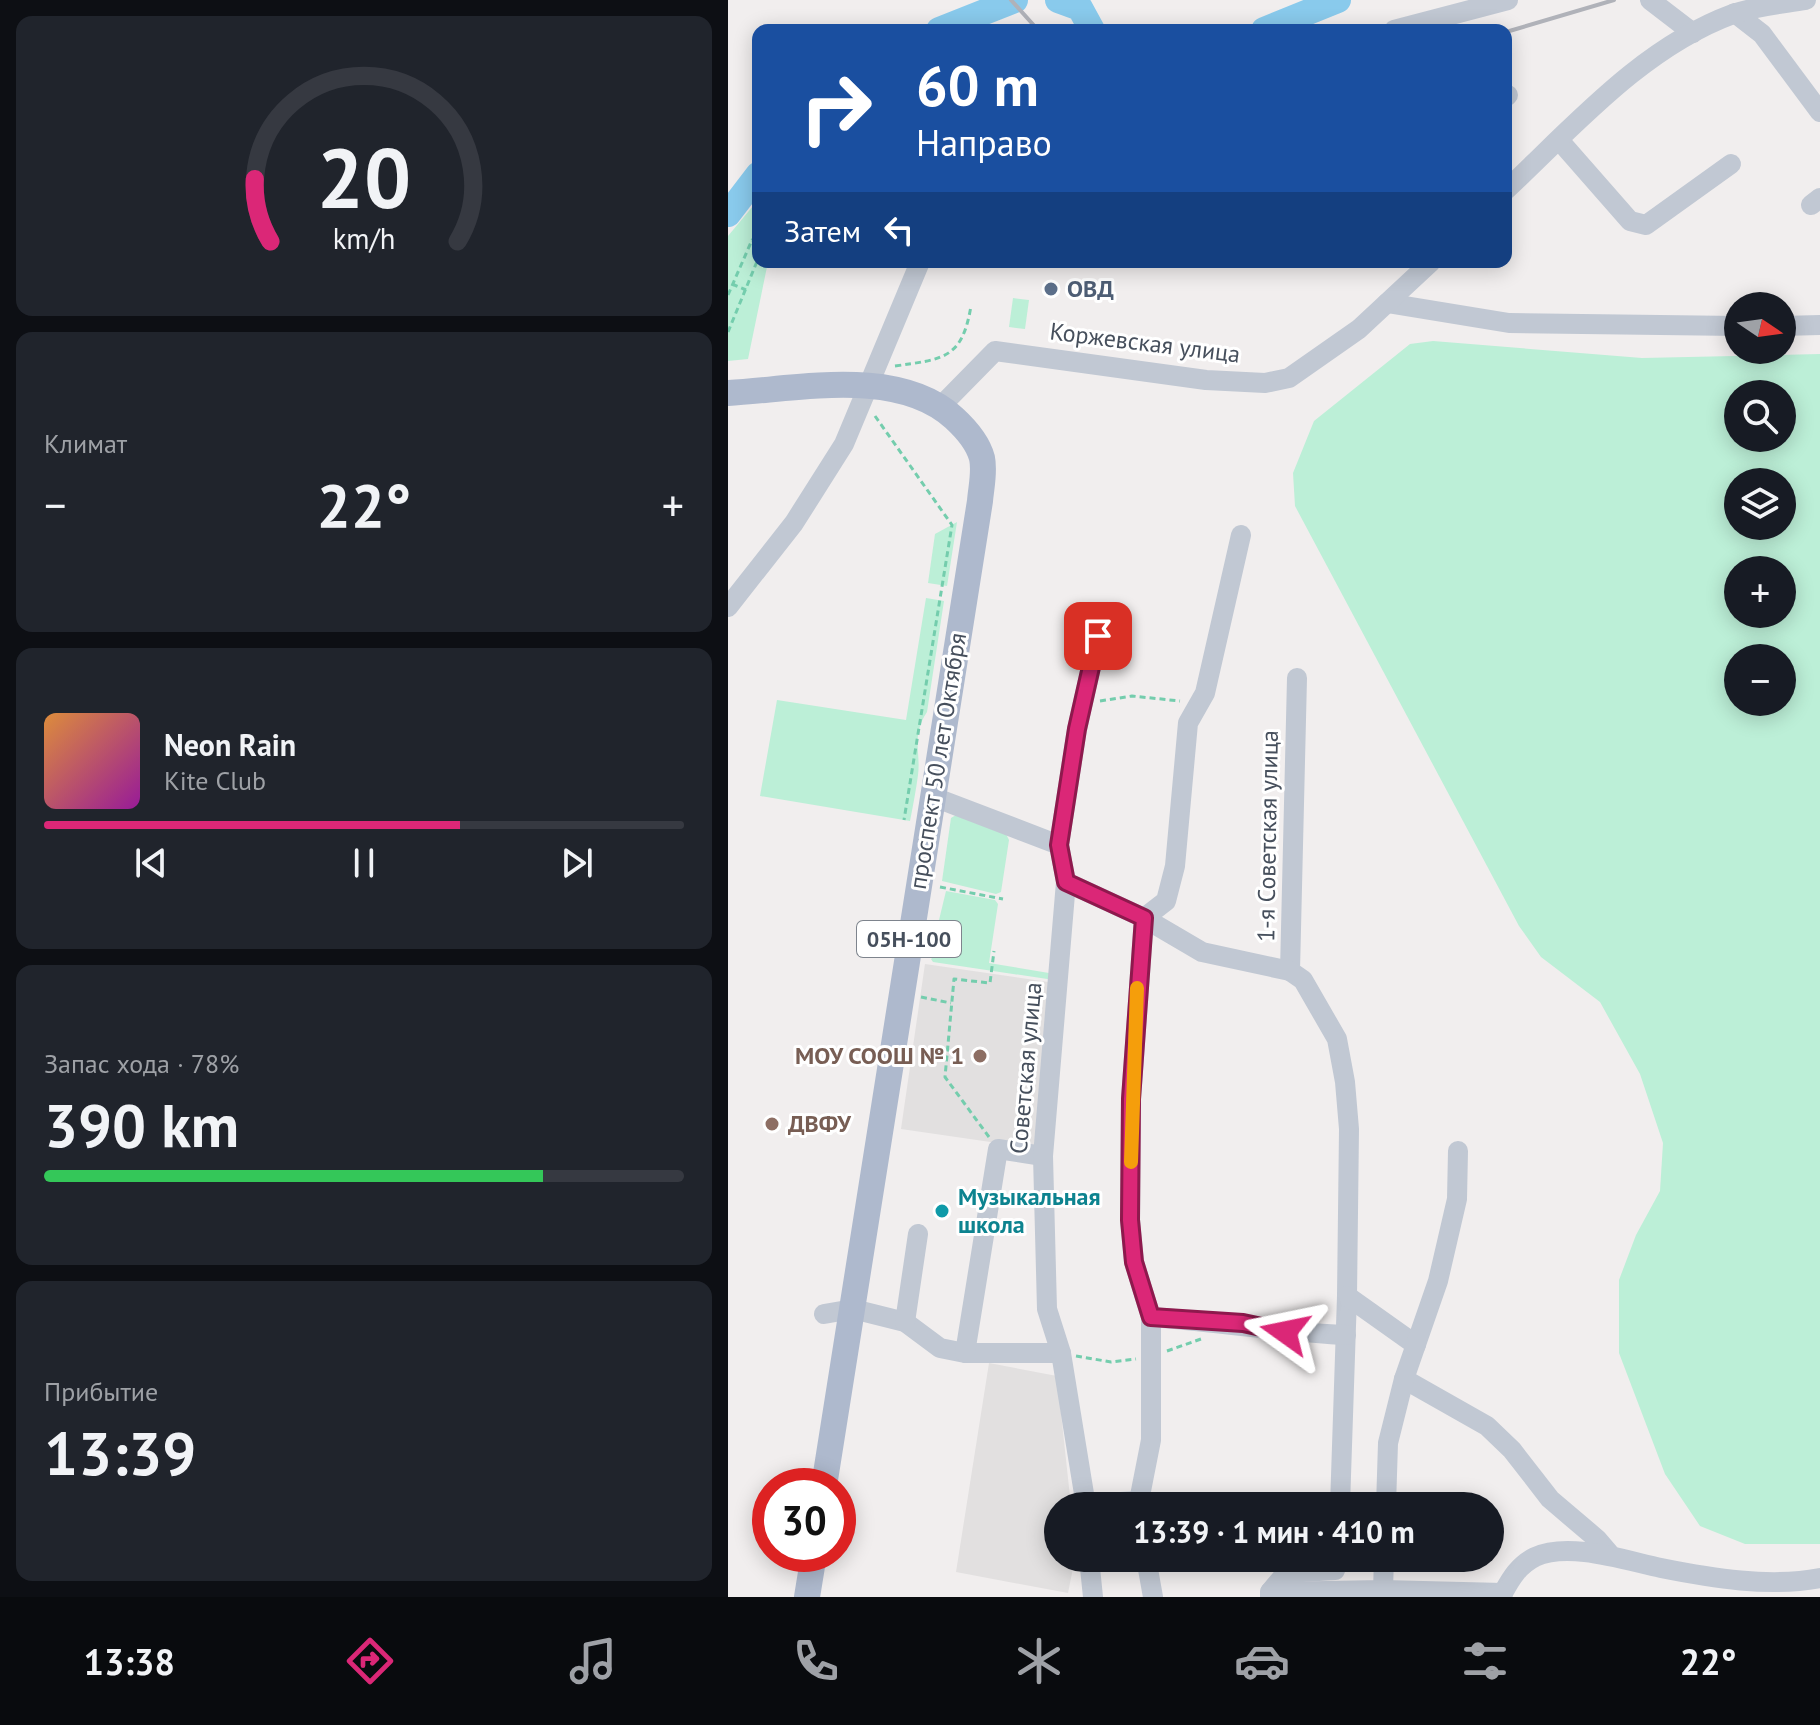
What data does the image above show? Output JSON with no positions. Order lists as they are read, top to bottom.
{
  "streets": {
    "main road": ["проспект 50 лет Октября", "05Н-100"],
    "street": ["Коржевская улица", "1-я Советская улица", "Советская улица"]
  },
  "crossings": [
    ["Коржевская улица", "проспект 50 лет Октября"]
  ],
  "places": [
    "ОВД",
    "МОУ СООШ № 1",
    "ДВФУ",
    "Музыкальная школа"
  ],
  "north": "right",
  "page": {
    "turn": ["60 m", "Направо"],
    "then": "Затем",
    "map_buttons": ["+", "−"],
    "tile": [
      "Климат",
      ["Запас хода · 78%", "390 km"],
      ["Прибытие", "13:39"]
    ],
    "heat": ["−", "22°", "+"],
    "song": ["Neon Rain", "Kite Club"],
    "limit": "30",
    "trip": "13:39 · 1 мин · 410 m",
    "tabs": ["13:38", "22°"],
    "gauge": ["20", "km/h"]
  }
}
